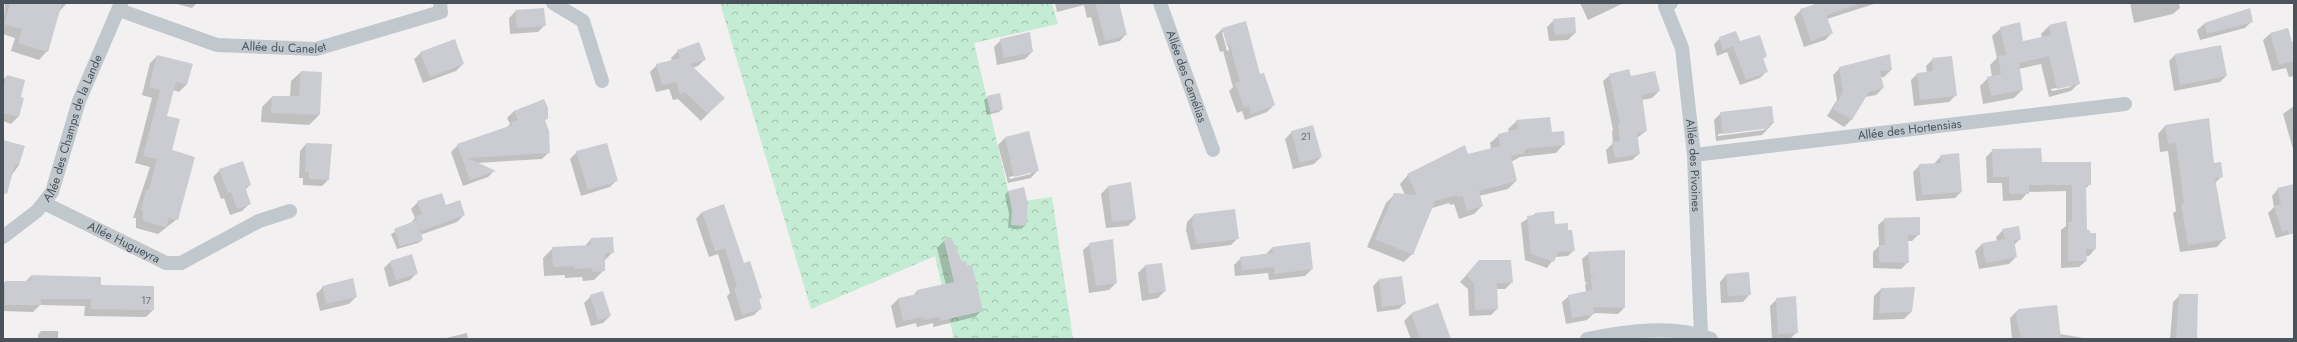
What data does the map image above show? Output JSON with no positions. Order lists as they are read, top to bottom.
{
  "streets": {
    "street": [
      "Allée du Canelet",
      "Allée des Camélias",
      "Allée des Champs de la Lande",
      "Allée des Hortensias",
      "Allée des Pivoines",
      "Allée Hugueyra"
    ]
  },
  "crossings": [
    ["Allée du Canelet", "Allée des Champs de la Lande"],
    ["Allée des Champs de la Lande", "Allée Hugueyra"],
    ["Allée des Hortensias", "Allée des Pivoines"]
  ],
  "house_numbers": ["21", "17"]
}
